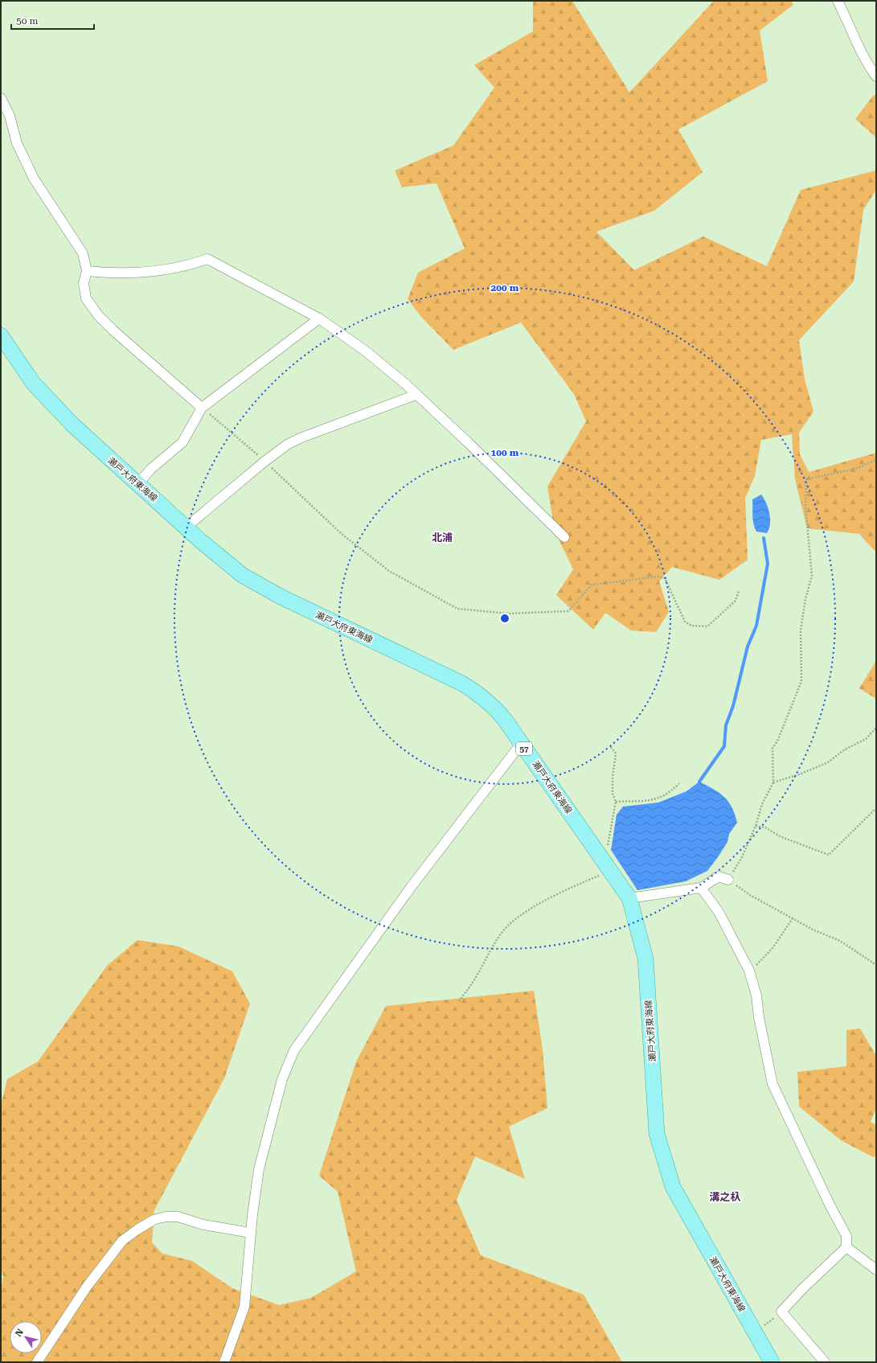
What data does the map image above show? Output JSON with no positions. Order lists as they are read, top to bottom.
{
  "streets": {
    "main road": ["瀬戸大府東海線", "57"]
  },
  "districts": ["北浦", "溝之杁"],
  "scale_bar": "50 m",
  "north": "top left",
  "rings": ["200 m", "100 m"]
}
